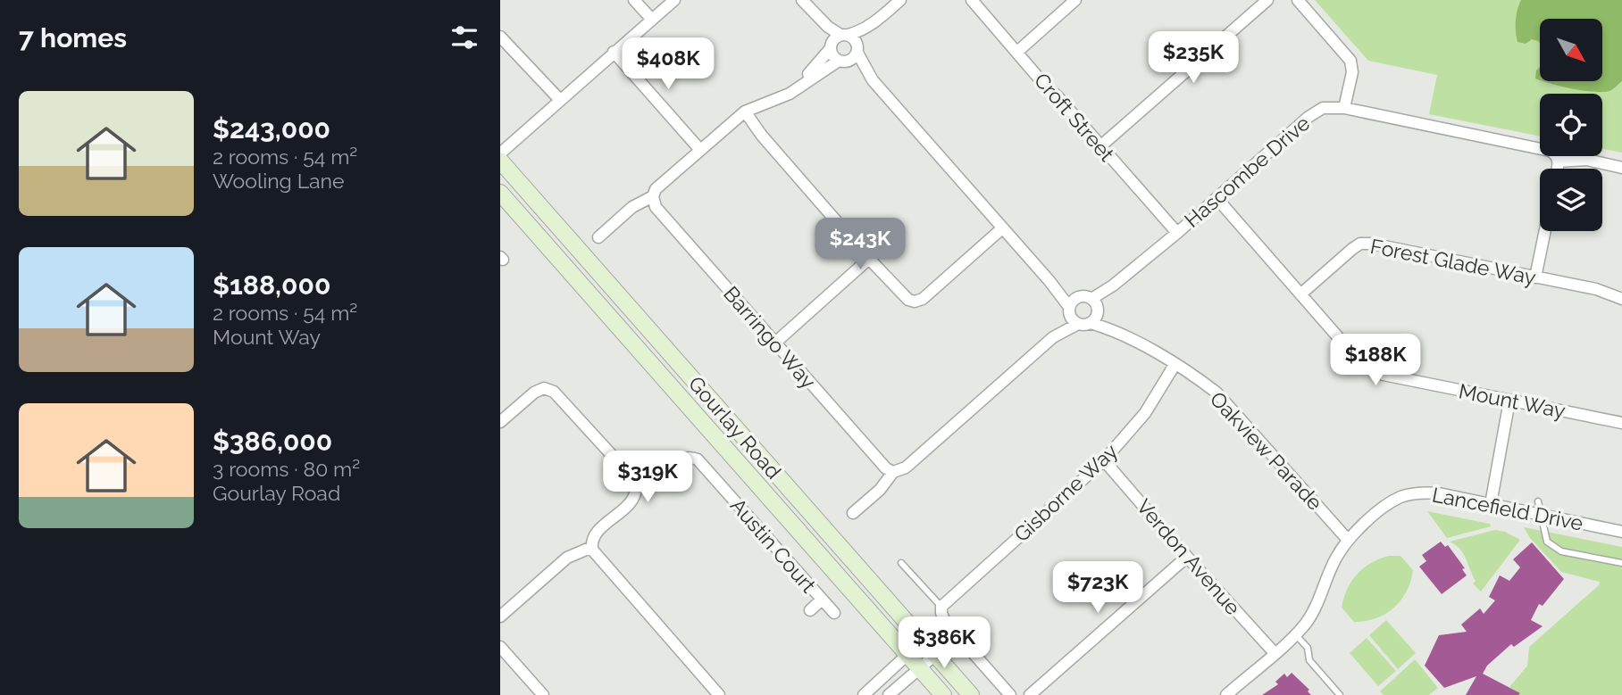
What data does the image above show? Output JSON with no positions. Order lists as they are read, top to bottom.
{
  "streets": {
    "main road": ["Gourlay Road"],
    "street": [
      "Croft Street",
      "Hascombe Drive",
      "Forest Glade Way",
      "Barringo Way",
      "Mount Way",
      "Oakview Parade",
      "Gisborne Way",
      "Lancefield Drive",
      "Austin Court",
      "Verdon Avenue"
    ]
  },
  "crossings": [
    ["Croft Street", "Hascombe Drive"],
    ["Hascombe Drive", "Mount Way"],
    ["Hascombe Drive", "Oakview Parade"],
    ["Forest Glade Way", "Mount Way"],
    ["Oakview Parade", "Gisborne Way"],
    ["Oakview Parade", "Lancefield Drive"],
    ["Gisborne Way", "Verdon Avenue"],
    ["Lancefield Drive", "Verdon Avenue"]
  ],
  "north": "bottom right",
  "page": {
    "heading": "7 homes",
    "price": [
      "$235K",
      "$408K",
      "$243K",
      "$188K",
      "$319K",
      "$723K",
      "$386K"
    ],
    "list": [
      {
        "name": "$243,000",
        "note": "2 rooms · 54 m² · Wooling Lane"
      },
      {
        "name": "$188,000",
        "note": "2 rooms · 54 m² · Mount Way"
      },
      {
        "name": "$386,000",
        "note": "3 rooms · 80 m² · Gourlay Road"
      }
    ]
  }
}
